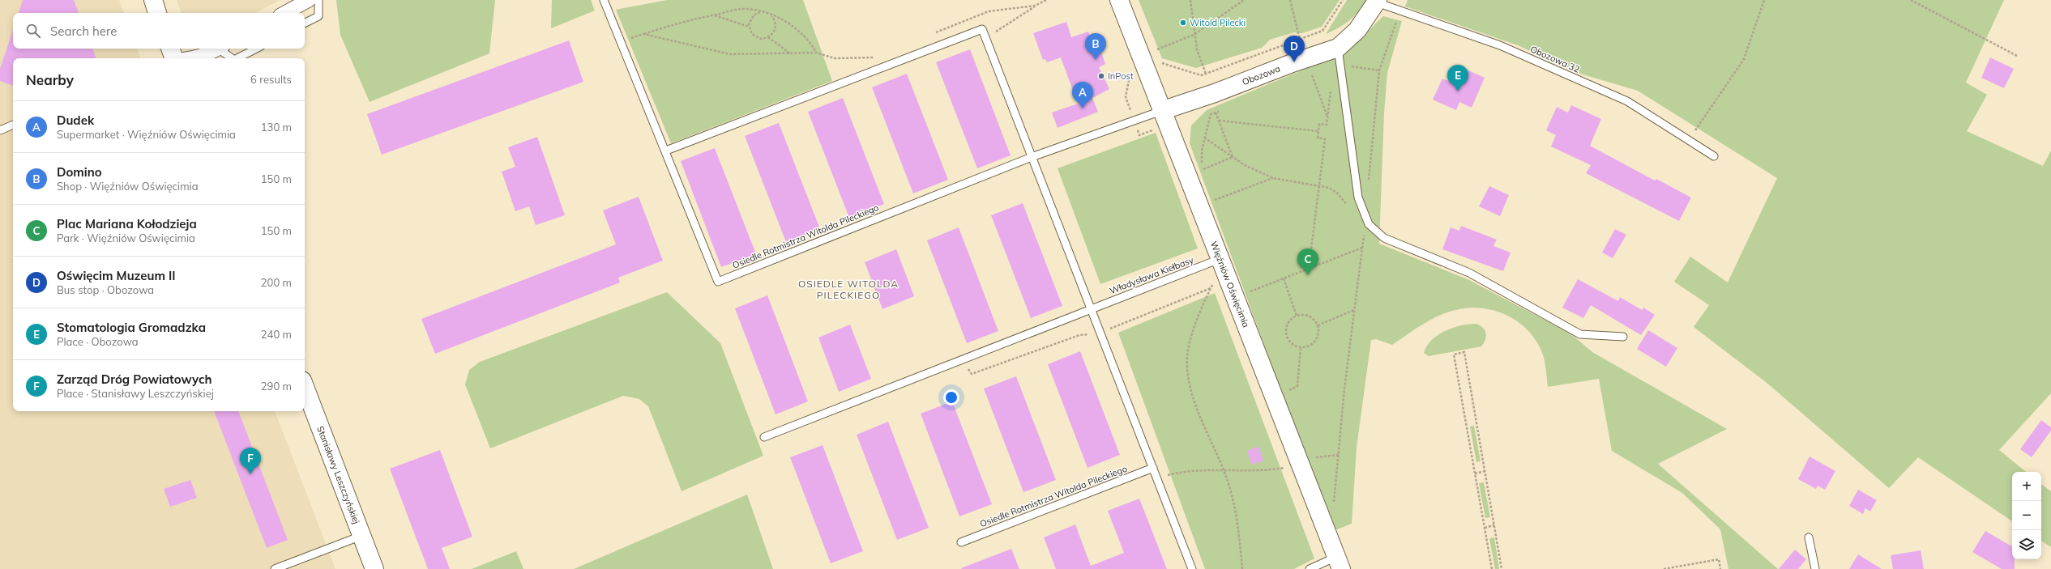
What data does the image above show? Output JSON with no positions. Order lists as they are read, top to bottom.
{
  "streets": {
    "street": ["Obozowa", "Więźniów Oświęcimia", "Stanisławy Leszczyńskiej"],
    "lane": ["Obozowa 32", "Osiedle Rotmistrza Witolda Pileckiego", "Władysława Kiełbasy"]
  },
  "crossings": [
    ["Obozowa 32", "Obozowa"],
    ["Obozowa", "Osiedle Rotmistrza Witolda Pileckiego"],
    ["Obozowa", "Więźniów Oświęcimia"],
    ["Osiedle Rotmistrza Witolda Pileckiego", "Więźniów Oświęcimia"],
    ["Władysława Kiełbasy", "Więźniów Oświęcimia"]
  ],
  "districts": ["OSIEDLE WITOLDA PILECKIEGO"],
  "places": ["Witold Pilecki", "InPost"],
  "page": {
    "search": "Search here",
    "pins": [
      "B",
      "D",
      "E",
      "A",
      "C",
      "F"
    ],
    "heading": ["Nearby", "6 results"],
    "list": [
      {
        "mark": "A",
        "name": "Dudek",
        "note": "Supermarket · Więźniów Oświęcimia",
        "value": "130 m"
      },
      {
        "mark": "B",
        "name": "Domino",
        "note": "Shop · Więźniów Oświęcimia",
        "value": "150 m"
      },
      {
        "mark": "C",
        "name": "Plac Mariana Kołodzieja",
        "note": "Park · Więźniów Oświęcimia",
        "value": "150 m"
      },
      {
        "mark": "D",
        "name": "Oświęcim Muzeum II",
        "note": "Bus stop · Obozowa",
        "value": "200 m"
      },
      {
        "mark": "E",
        "name": "Stomatologia Gromadzka",
        "note": "Place · Obozowa",
        "value": "240 m"
      },
      {
        "mark": "F",
        "name": "Zarząd Dróg Powiatowych",
        "note": "Place · Stanisławy Leszczyńskiej",
        "value": "290 m"
      }
    ],
    "map_buttons": ["+", "−"]
  }
}
